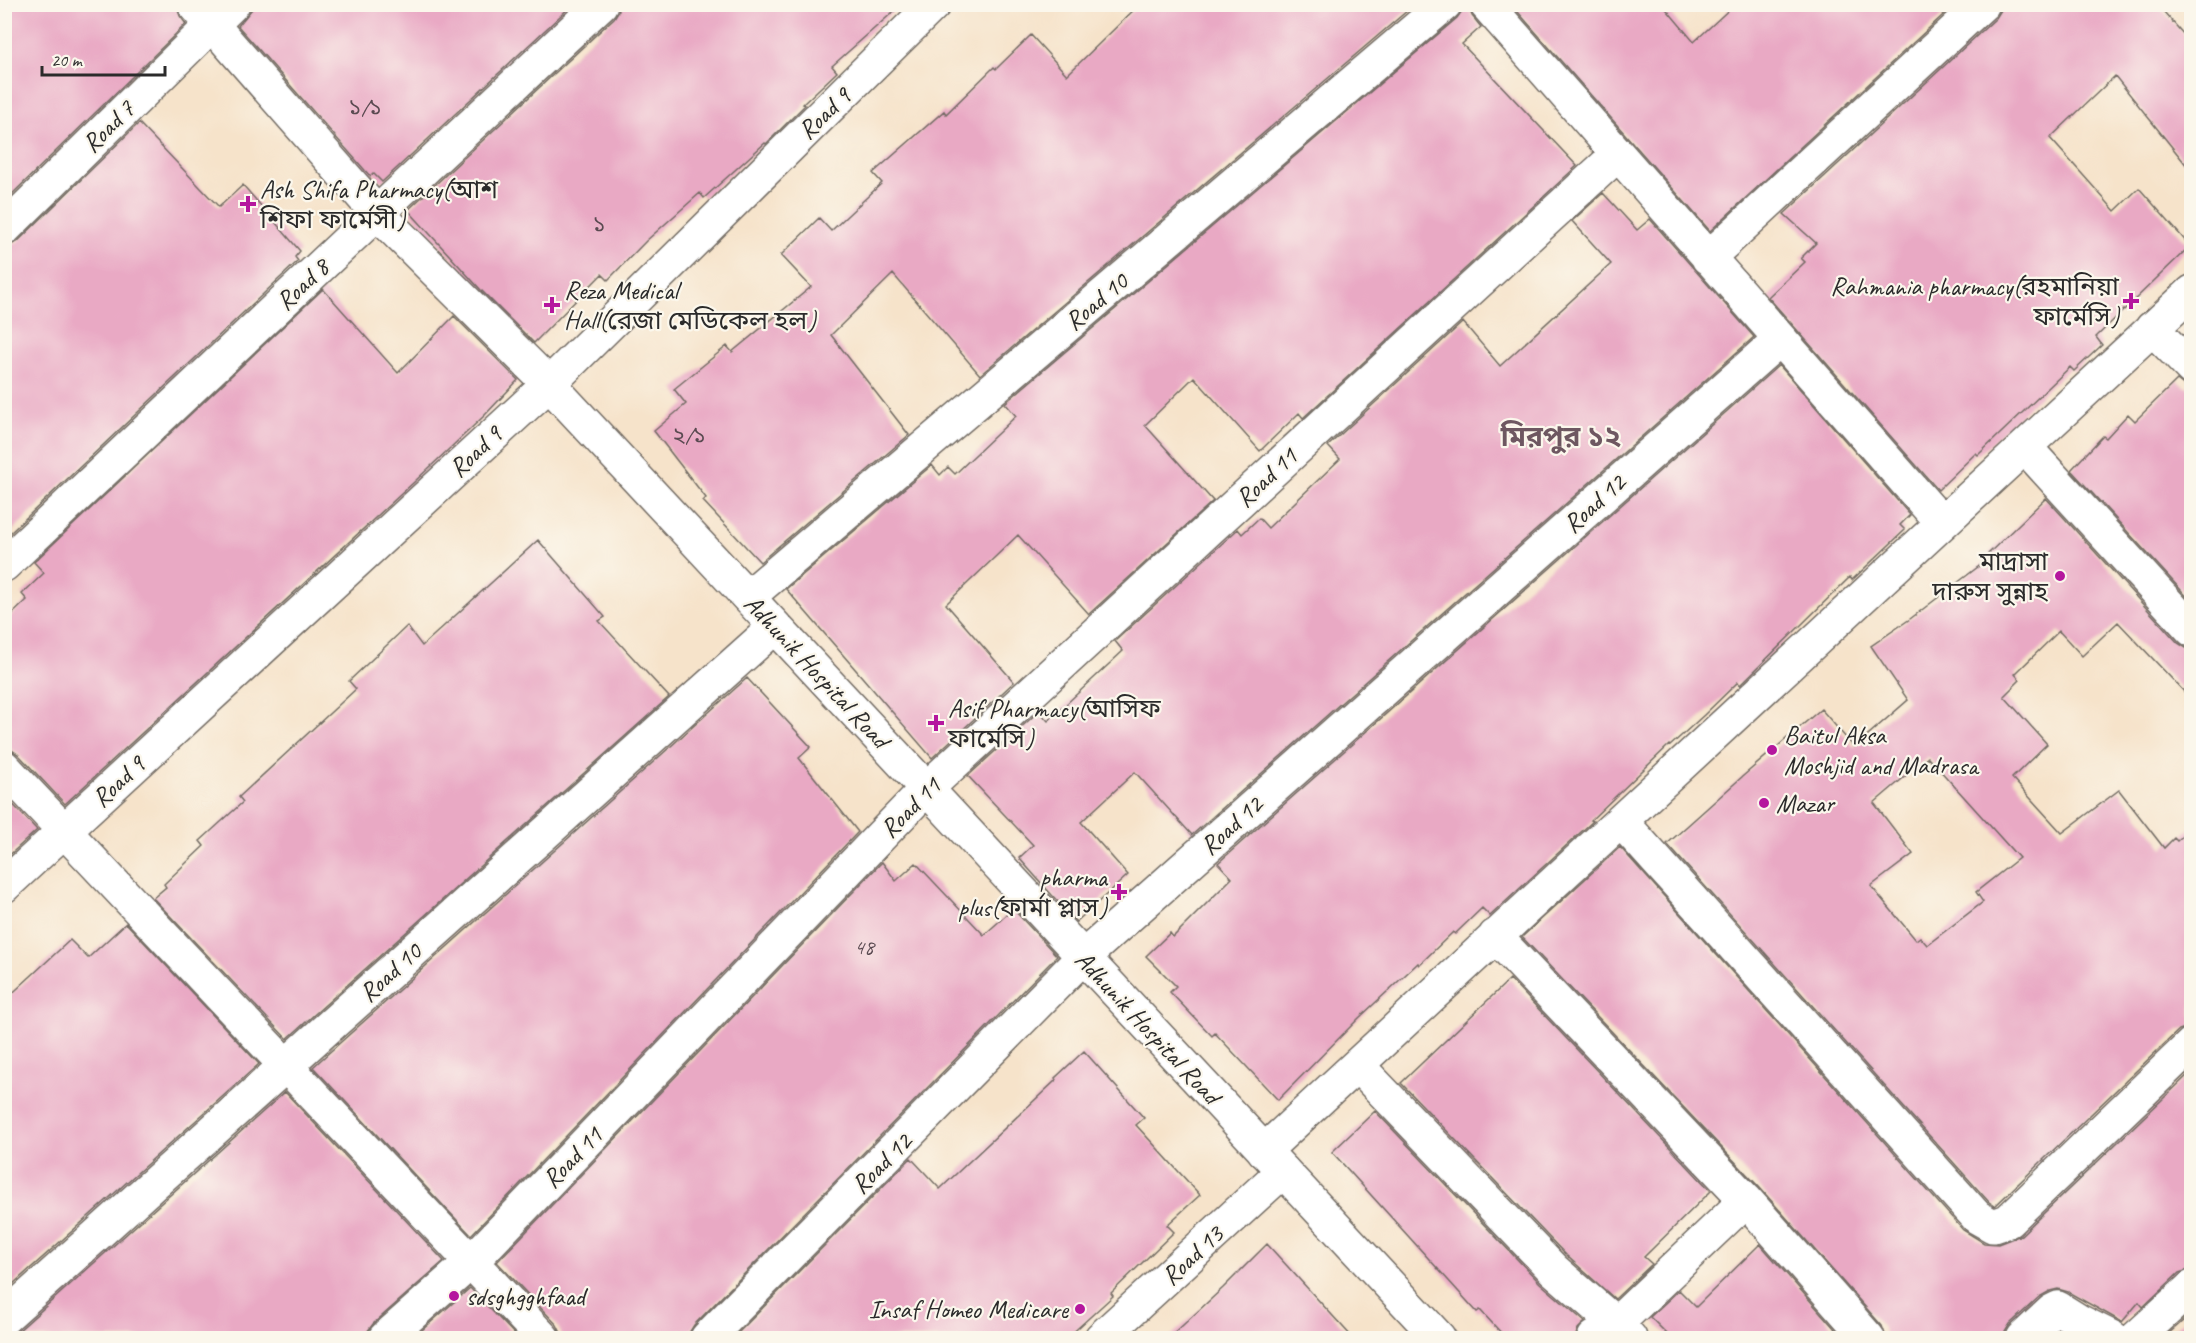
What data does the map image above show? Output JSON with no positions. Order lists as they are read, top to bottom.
{
  "streets": {
    "street": [
      "Road 9",
      "Road 7",
      "Road 8",
      "Road 10",
      "Road 11",
      "Road 12",
      "Adhunik Hospital Road",
      "Road 13"
    ]
  },
  "crossings": [
    ["Road 9", "Adhunik Hospital Road"],
    ["Road 7", "Adhunik Hospital Road"],
    ["Road 8", "Adhunik Hospital Road"],
    ["Road 10", "Adhunik Hospital Road"],
    ["Road 11", "Adhunik Hospital Road"],
    ["Road 12", "Adhunik Hospital Road"],
    ["Adhunik Hospital Road", "Road 13"]
  ],
  "districts": ["মিরপুর ১২"],
  "places": {
    "health": [
      "Ash Shifa Pharmacy(আশ শিফা ফার্মেসী)",
      "Rahmania pharmacy(রহমানিয়া ফার্মেসি)",
      "Reza Medical Hall(রেজা মেডিকেল হল)",
      "Asif Pharmacy(আসিফ ফার্মেসি)",
      "pharma plus(ফার্মা প্লাস)"
    ],
    "other": [
      "মাদ্রাসা দারুস সুন্নাহ",
      "Baitul Aksa Moshjid and Madrasa",
      "Mazar",
      "sdsghgghfaad",
      "Insaf Homeo Medicare"
    ]
  },
  "house_numbers": [
    "১/১",
    "১",
    "২/১",
    "48"
  ],
  "scale_bar": "20 m"
}
